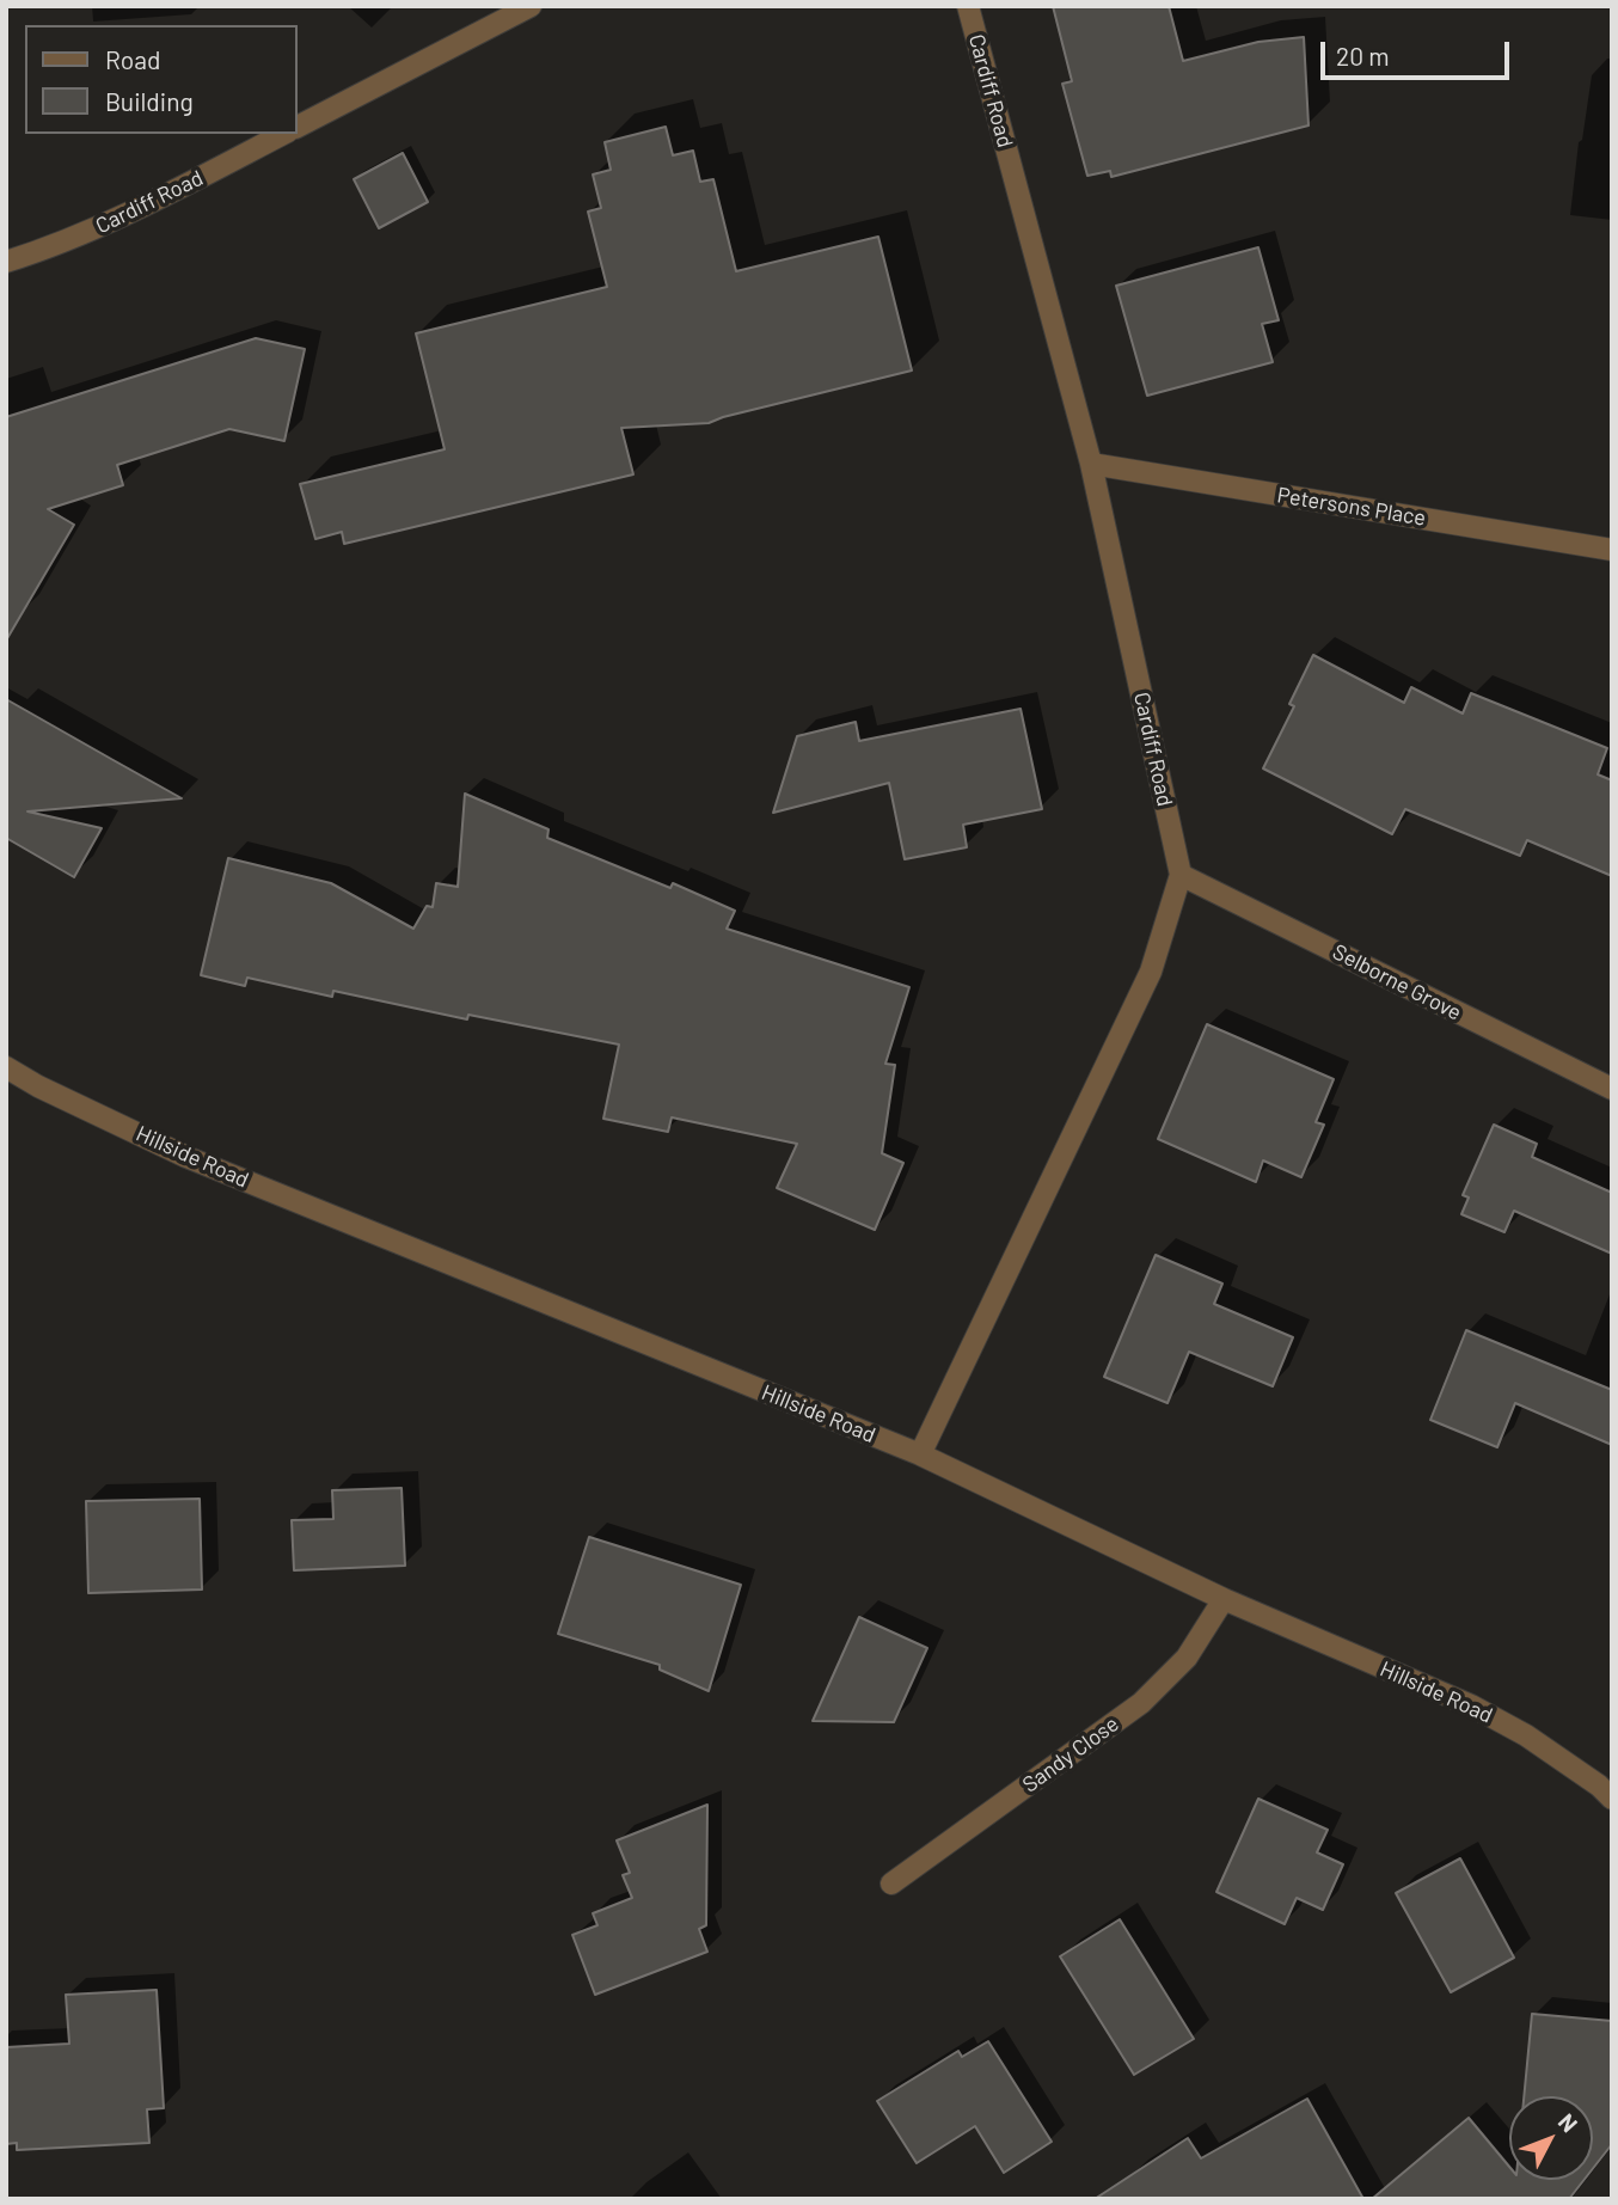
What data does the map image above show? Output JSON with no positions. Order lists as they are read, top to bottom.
{
  "streets": {
    "street": [
      "Cardiff Road",
      "Petersons Place",
      "Selborne Grove",
      "Hillside Road",
      "Sandy Close"
    ]
  },
  "crossings": [
    ["Cardiff Road", "Petersons Place"],
    ["Cardiff Road", "Selborne Grove"],
    ["Cardiff Road", "Hillside Road"],
    ["Hillside Road", "Sandy Close"]
  ],
  "legend": ["Road", "Building"],
  "scale_bar": "20 m",
  "north": "top right"
}
